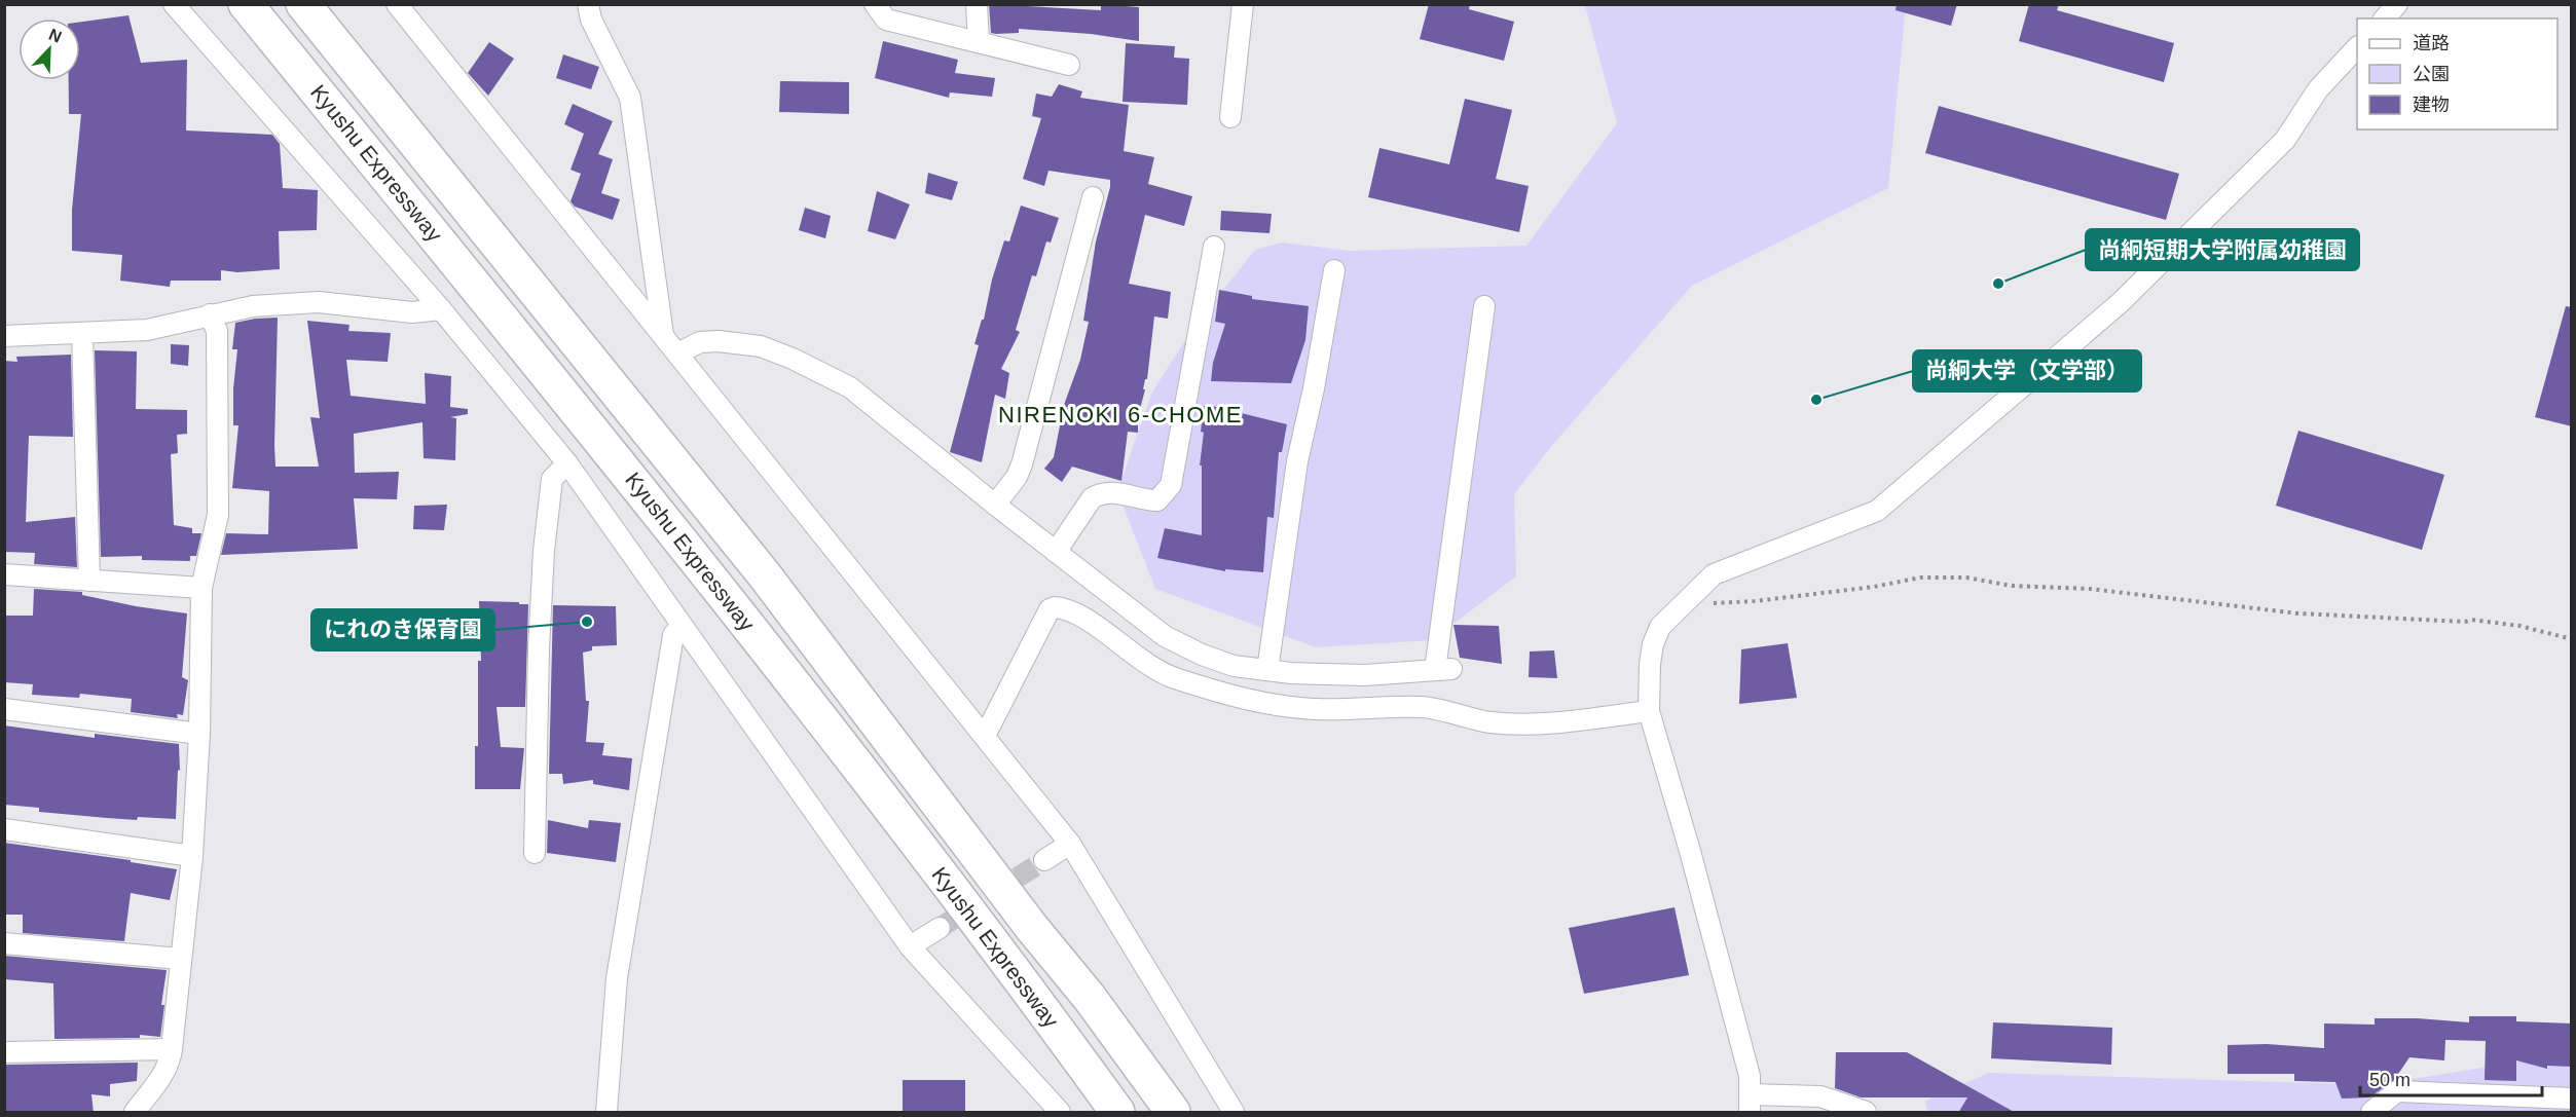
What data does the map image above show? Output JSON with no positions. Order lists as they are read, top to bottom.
{
  "streets": {
    "highway": ["Kyushu Expressway"]
  },
  "districts": ["NIRENOKI 6-CHOME"],
  "places": ["尚絅短期大学附属幼稚園", "尚絅大学（文学部）", "にれのき保育園"],
  "legend": ["道路", "公園", "建物"],
  "scale_bar": "50 m",
  "north": "top right"
}
